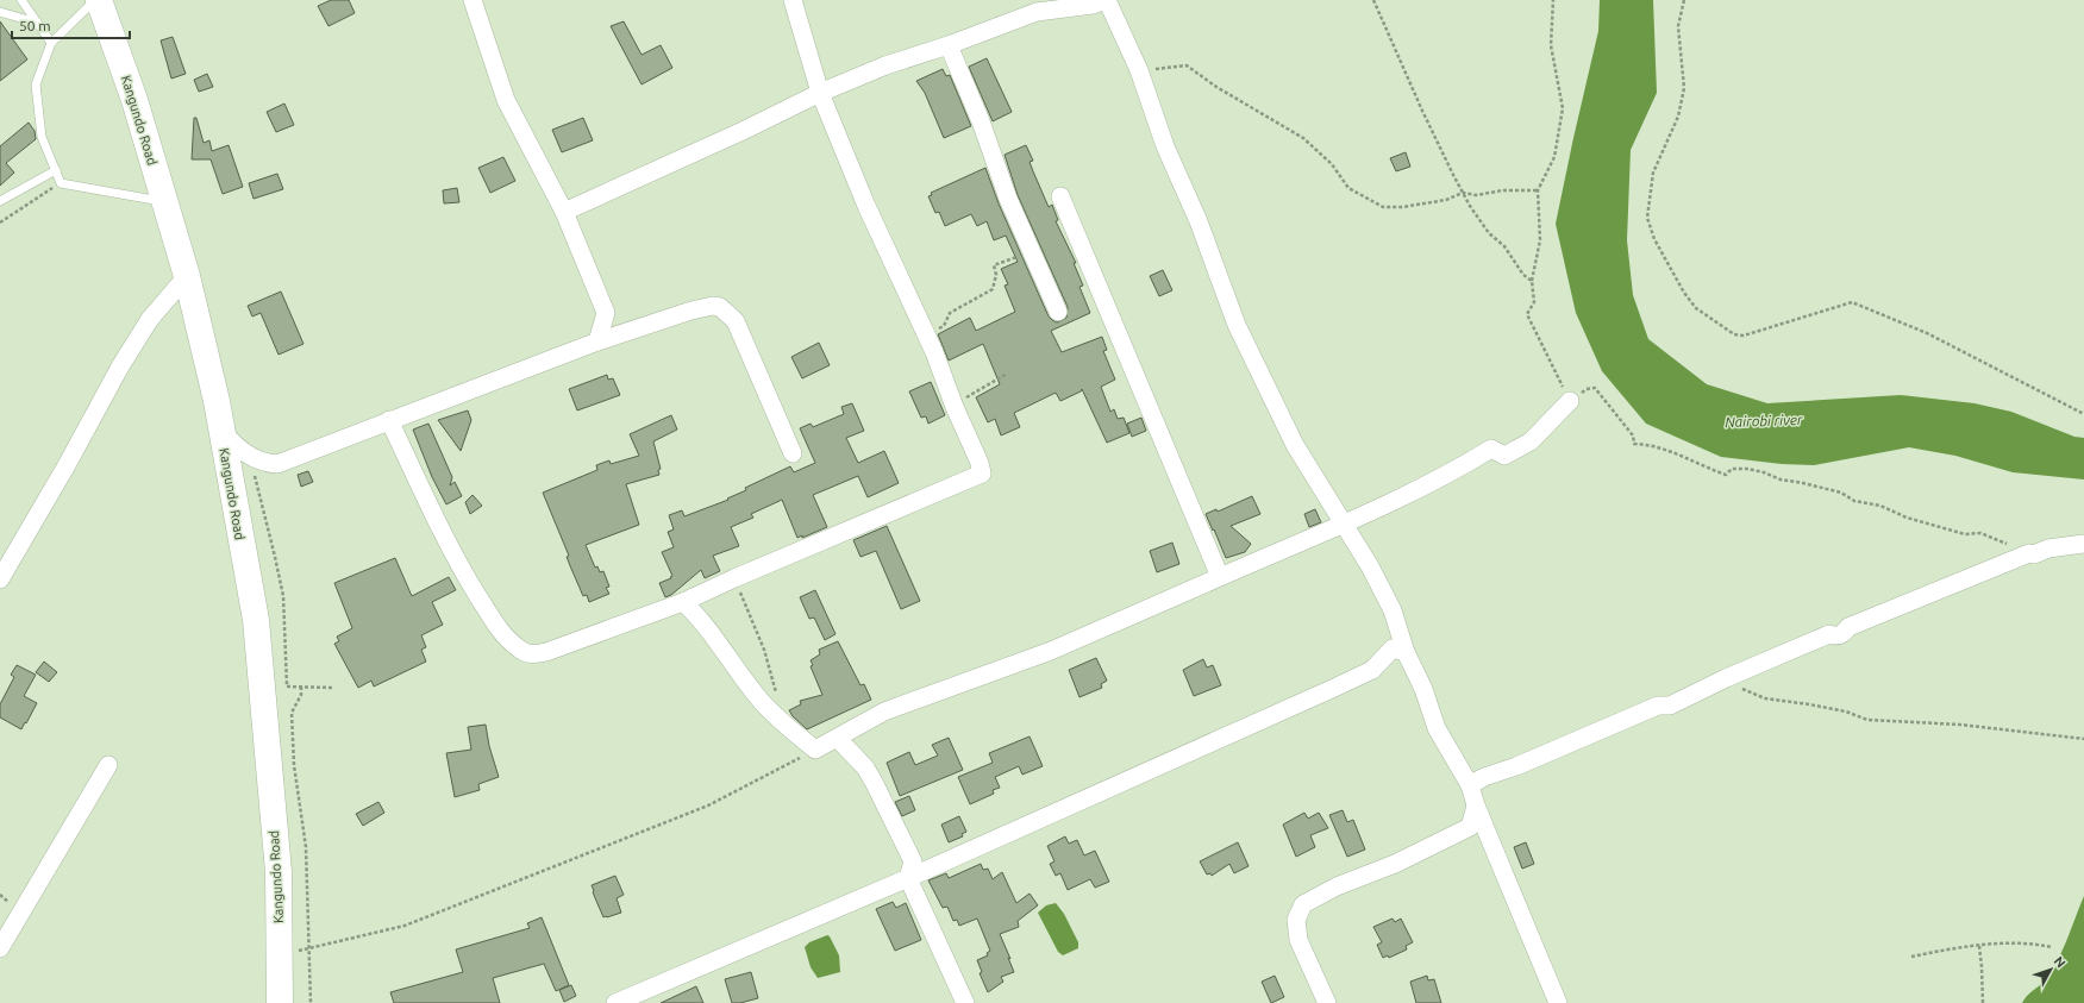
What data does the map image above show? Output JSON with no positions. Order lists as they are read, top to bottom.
{
  "streets": {
    "highway": ["Kangundo Road"]
  },
  "water": ["Nairobi river"],
  "scale_bar": "50 m",
  "north": "top right"
}
